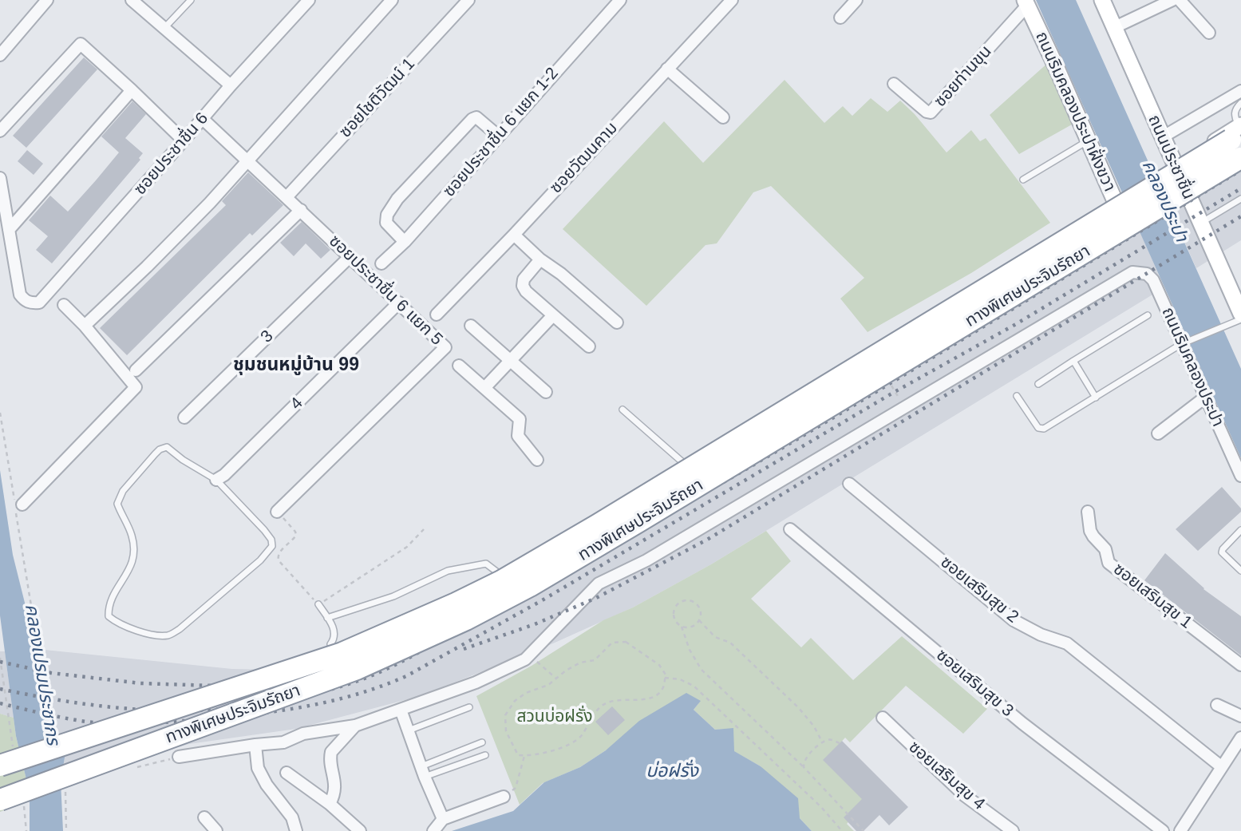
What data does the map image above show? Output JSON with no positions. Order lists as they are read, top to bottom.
{
  "streets": {
    "highway": ["ทางพิเศษประจิมรัถยา"],
    "main road": ["ถนนริมคลองประปาฝั่งขวา", "ถนนประชาชื่น"],
    "street": [
      "ซอยท่านขุน",
      "ซอยโชติวัฒน์ 1",
      "ซอยประชาชื่น 6 แยก 1-2",
      "ซอยประชาชื่น 6",
      "ซอยวัฒนคาม",
      "ซอยประชาชื่น 6 แยก 5",
      "3",
      "ถนนริมคลองประปา",
      "4",
      "ซอยเสริมสุข 2",
      "ซอยเสริมสุข 1",
      "ซอยเสริมสุข 3",
      "ซอยเสริมสุข 4"
    ]
  },
  "crossings": [
    ["ซอยท่านขุน", "ถนนริมคลองประปาฝั่งขวา"],
    ["ซอยโชติวัฒน์ 1", "ซอยประชาชื่น 6 แยก 5"],
    ["ซอยประชาชื่น 6", "ซอยประชาชื่น 6 แยก 5"],
    ["ซอยประชาชื่น 6 แยก 5", "3"],
    ["ซอยประชาชื่น 6 แยก 5", "4"]
  ],
  "districts": ["ชุมชนหมู่บ้าน 99"],
  "water": ["คลองประปา", "คลองเปรมประชากร", "บ่อฝรั่ง"],
  "parks": ["สวนบ่อฝรั่ง"]
}
